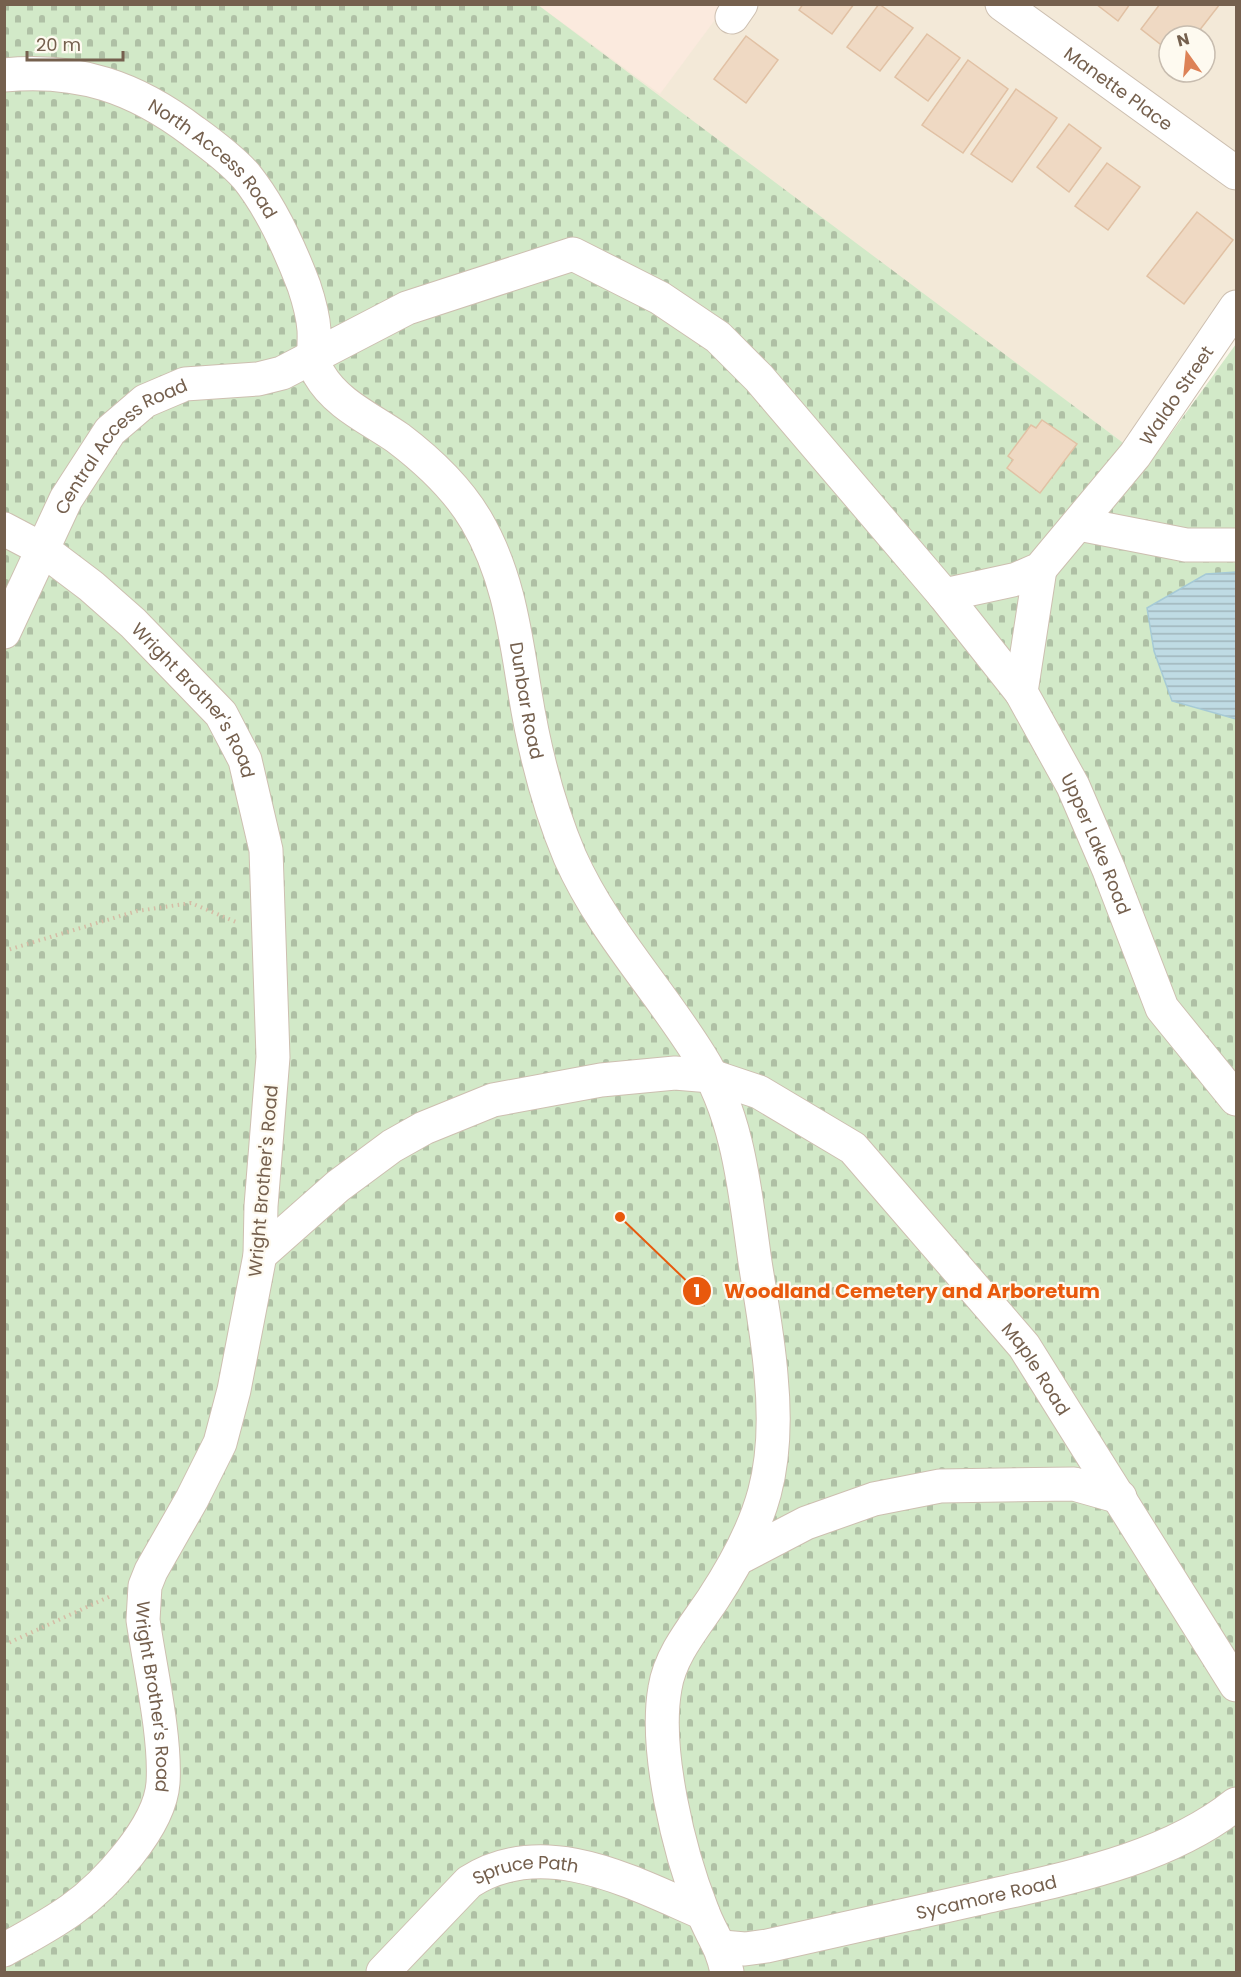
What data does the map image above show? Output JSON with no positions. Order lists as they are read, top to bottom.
{
  "streets": {
    "street": [
      "Manette Place",
      "North Access Road",
      "Waldo Street",
      "Central Access Road",
      "Dunbar Road",
      "Wright Brother's Road",
      "Upper Lake Road",
      "Maple Road",
      "Spruce Path",
      "Sycamore Road"
    ]
  },
  "crossings": [
    ["North Access Road", "Central Access Road"],
    ["North Access Road", "Dunbar Road"],
    ["Central Access Road", "Dunbar Road"],
    ["Central Access Road", "Wright Brother's Road"],
    ["Central Access Road", "Upper Lake Road"],
    ["Dunbar Road", "Maple Road"],
    ["Dunbar Road", "Spruce Path"],
    ["Dunbar Road", "Sycamore Road"],
    ["Wright Brother's Road", "Maple Road"]
  ],
  "places": ["Woodland Cemetery and Arboretum"],
  "scale_bar": "20 m",
  "north": "top"
}
